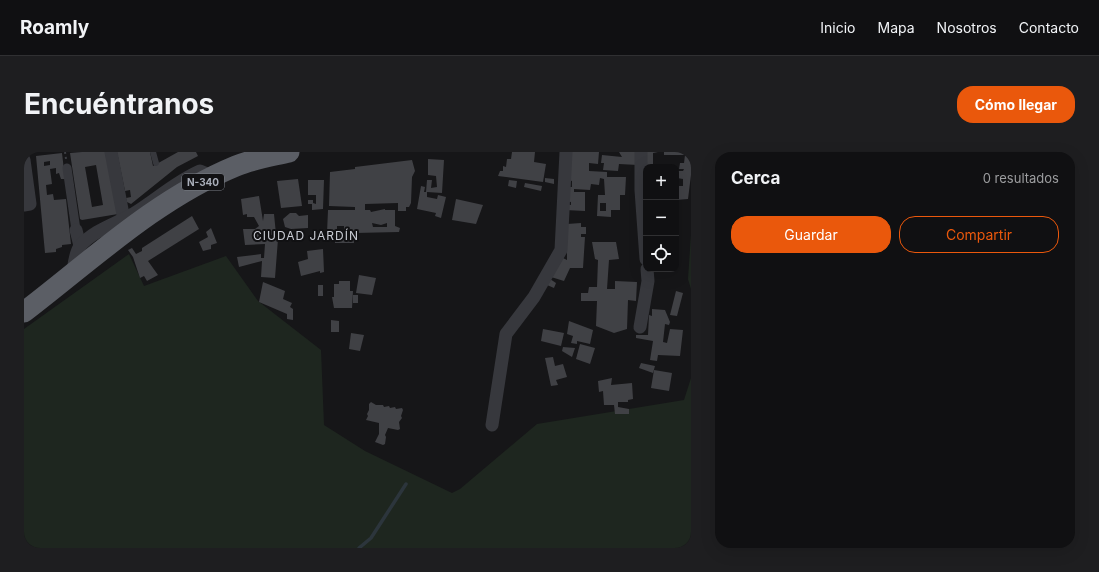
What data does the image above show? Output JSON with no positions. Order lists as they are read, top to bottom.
{
  "streets": {
    "highway": ["N-340"]
  },
  "districts": ["CIUDAD JARDÍN"],
  "page": {
    "header": "Roamly",
    "nav": [
      "Inicio",
      "Mapa",
      "Nosotros",
      "Contacto"
    ],
    "buttons": [
      "Cómo llegar",
      ["Guardar", "Compartir"]
    ],
    "title": "Encuéntranos",
    "heading": ["Cerca", "0 resultados"],
    "map_buttons": ["+", "−"]
  }
}
